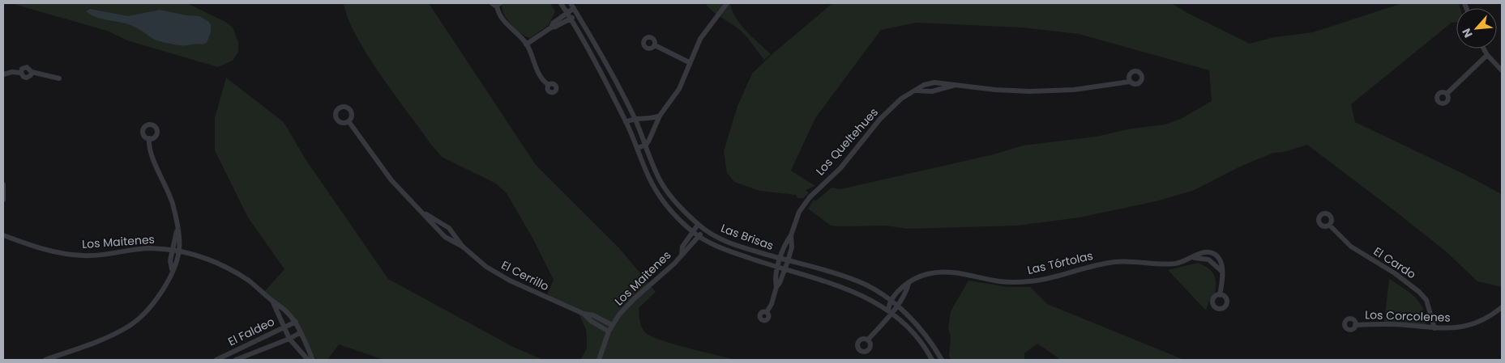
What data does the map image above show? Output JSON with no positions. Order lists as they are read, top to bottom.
{
  "streets": {
    "street": [
      "Los Queltehues",
      "Las Brisas",
      "Los Maitenes",
      "Las Tórtolas",
      "El Cardo",
      "El Cerrillo",
      "Los Corcolenes",
      "El Faldeo"
    ]
  },
  "crossings": [
    ["Los Queltehues", "Las Brisas"],
    ["Las Brisas", "Los Maitenes"],
    ["Las Brisas", "Las Tórtolas"],
    ["Los Maitenes", "El Cerrillo"],
    ["Los Maitenes", "El Faldeo"],
    ["El Cardo", "Los Corcolenes"]
  ],
  "north": "bottom left"
}
